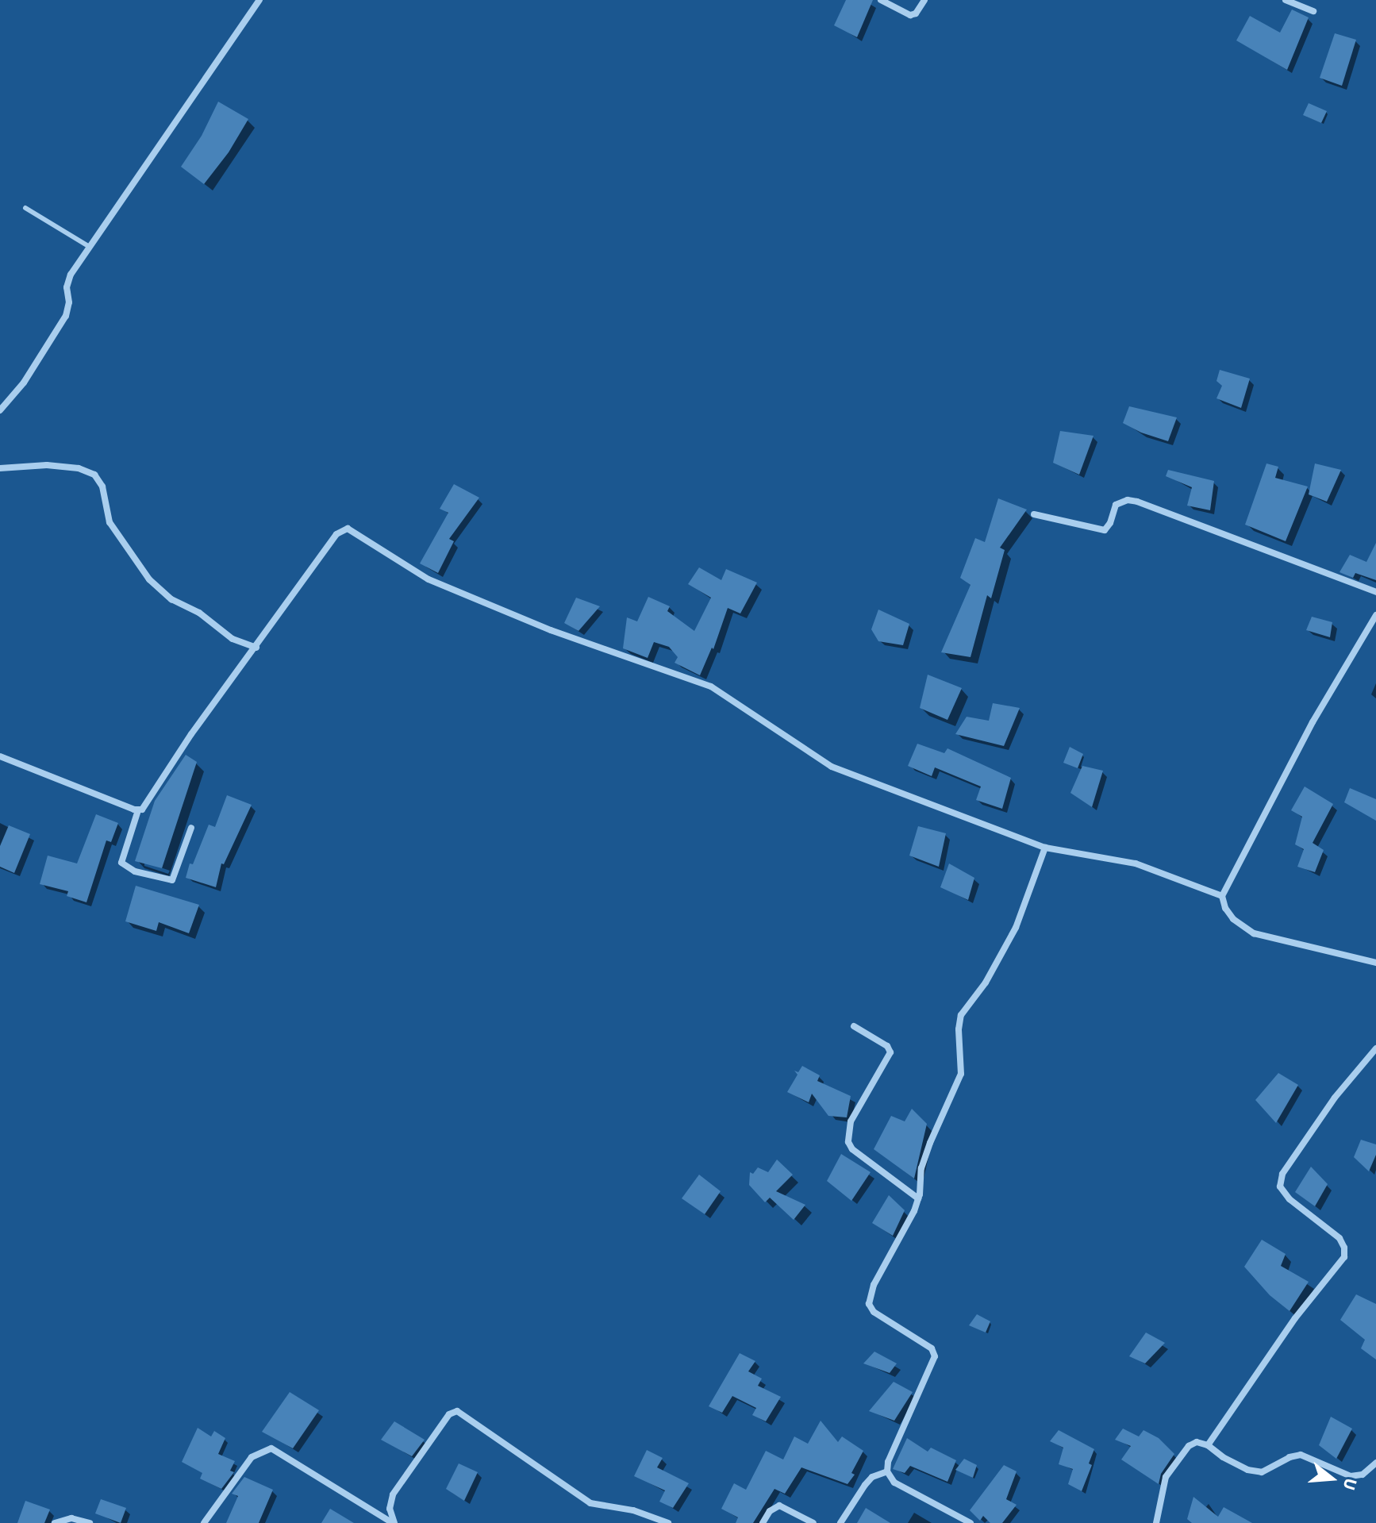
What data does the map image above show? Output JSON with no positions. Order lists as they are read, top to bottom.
{
  "north": "right"
}
